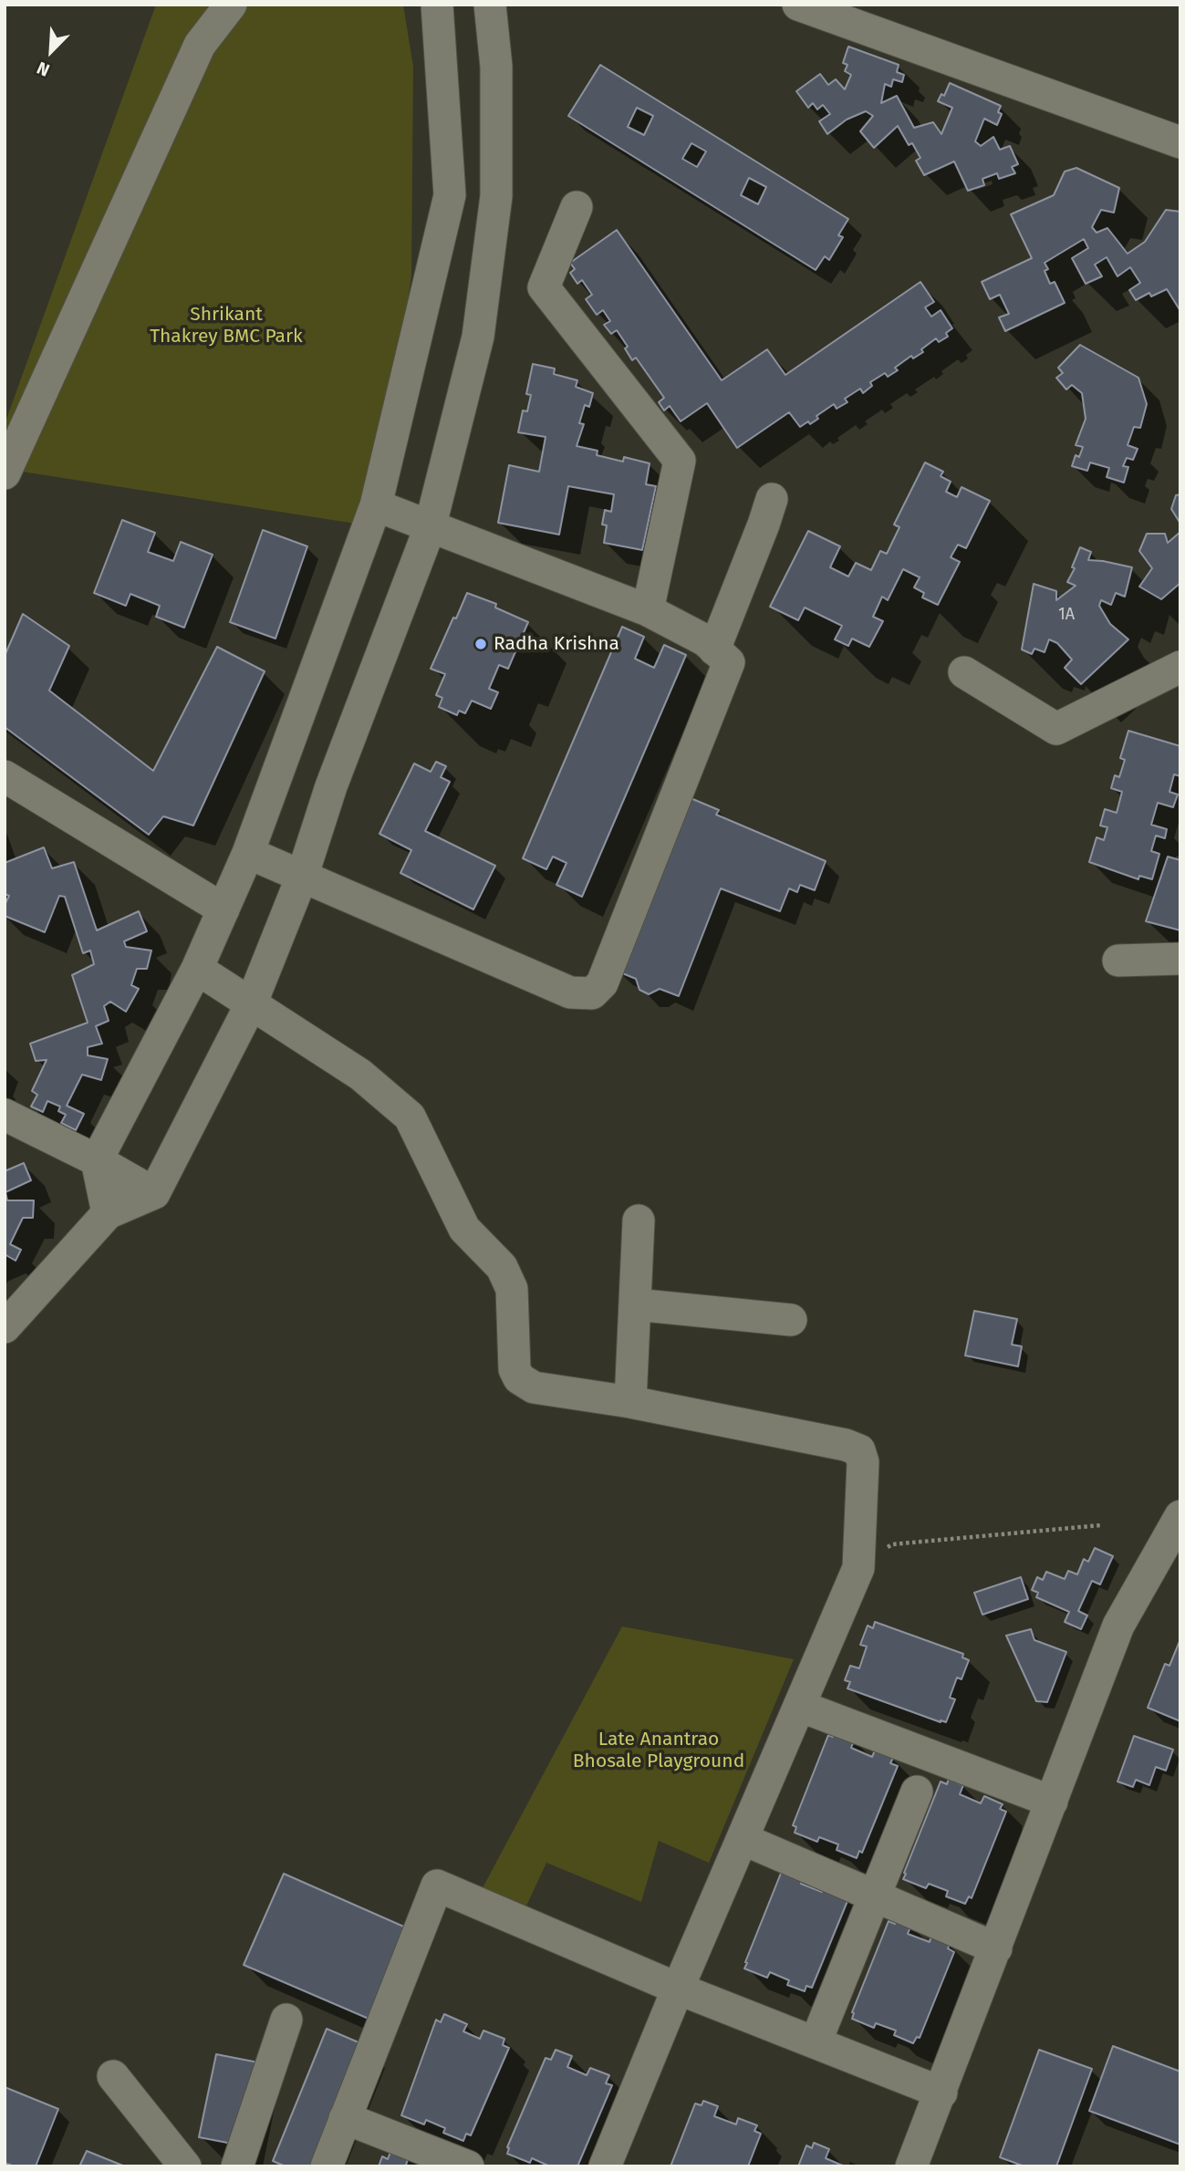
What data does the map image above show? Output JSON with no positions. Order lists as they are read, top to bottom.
{
  "parks": ["Shrikant Thakrey BMC Park", "Late Anantrao Bhosale Playground"],
  "places": ["Radha Krishna"],
  "house_numbers": ["1A"],
  "north": "bottom left"
}
